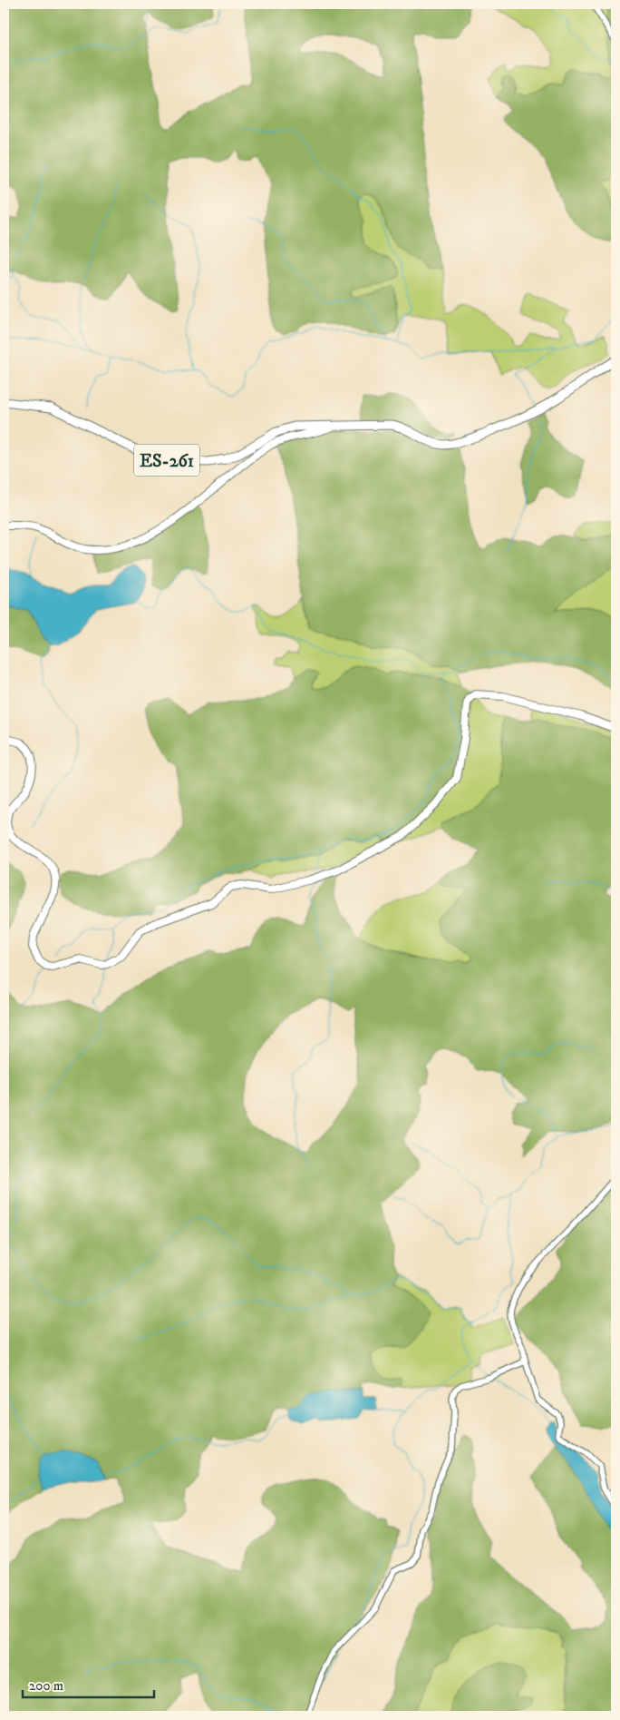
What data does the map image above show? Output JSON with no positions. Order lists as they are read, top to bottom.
{
  "streets": {
    "main road": ["ES-261"]
  },
  "scale_bar": "200 m"
}
